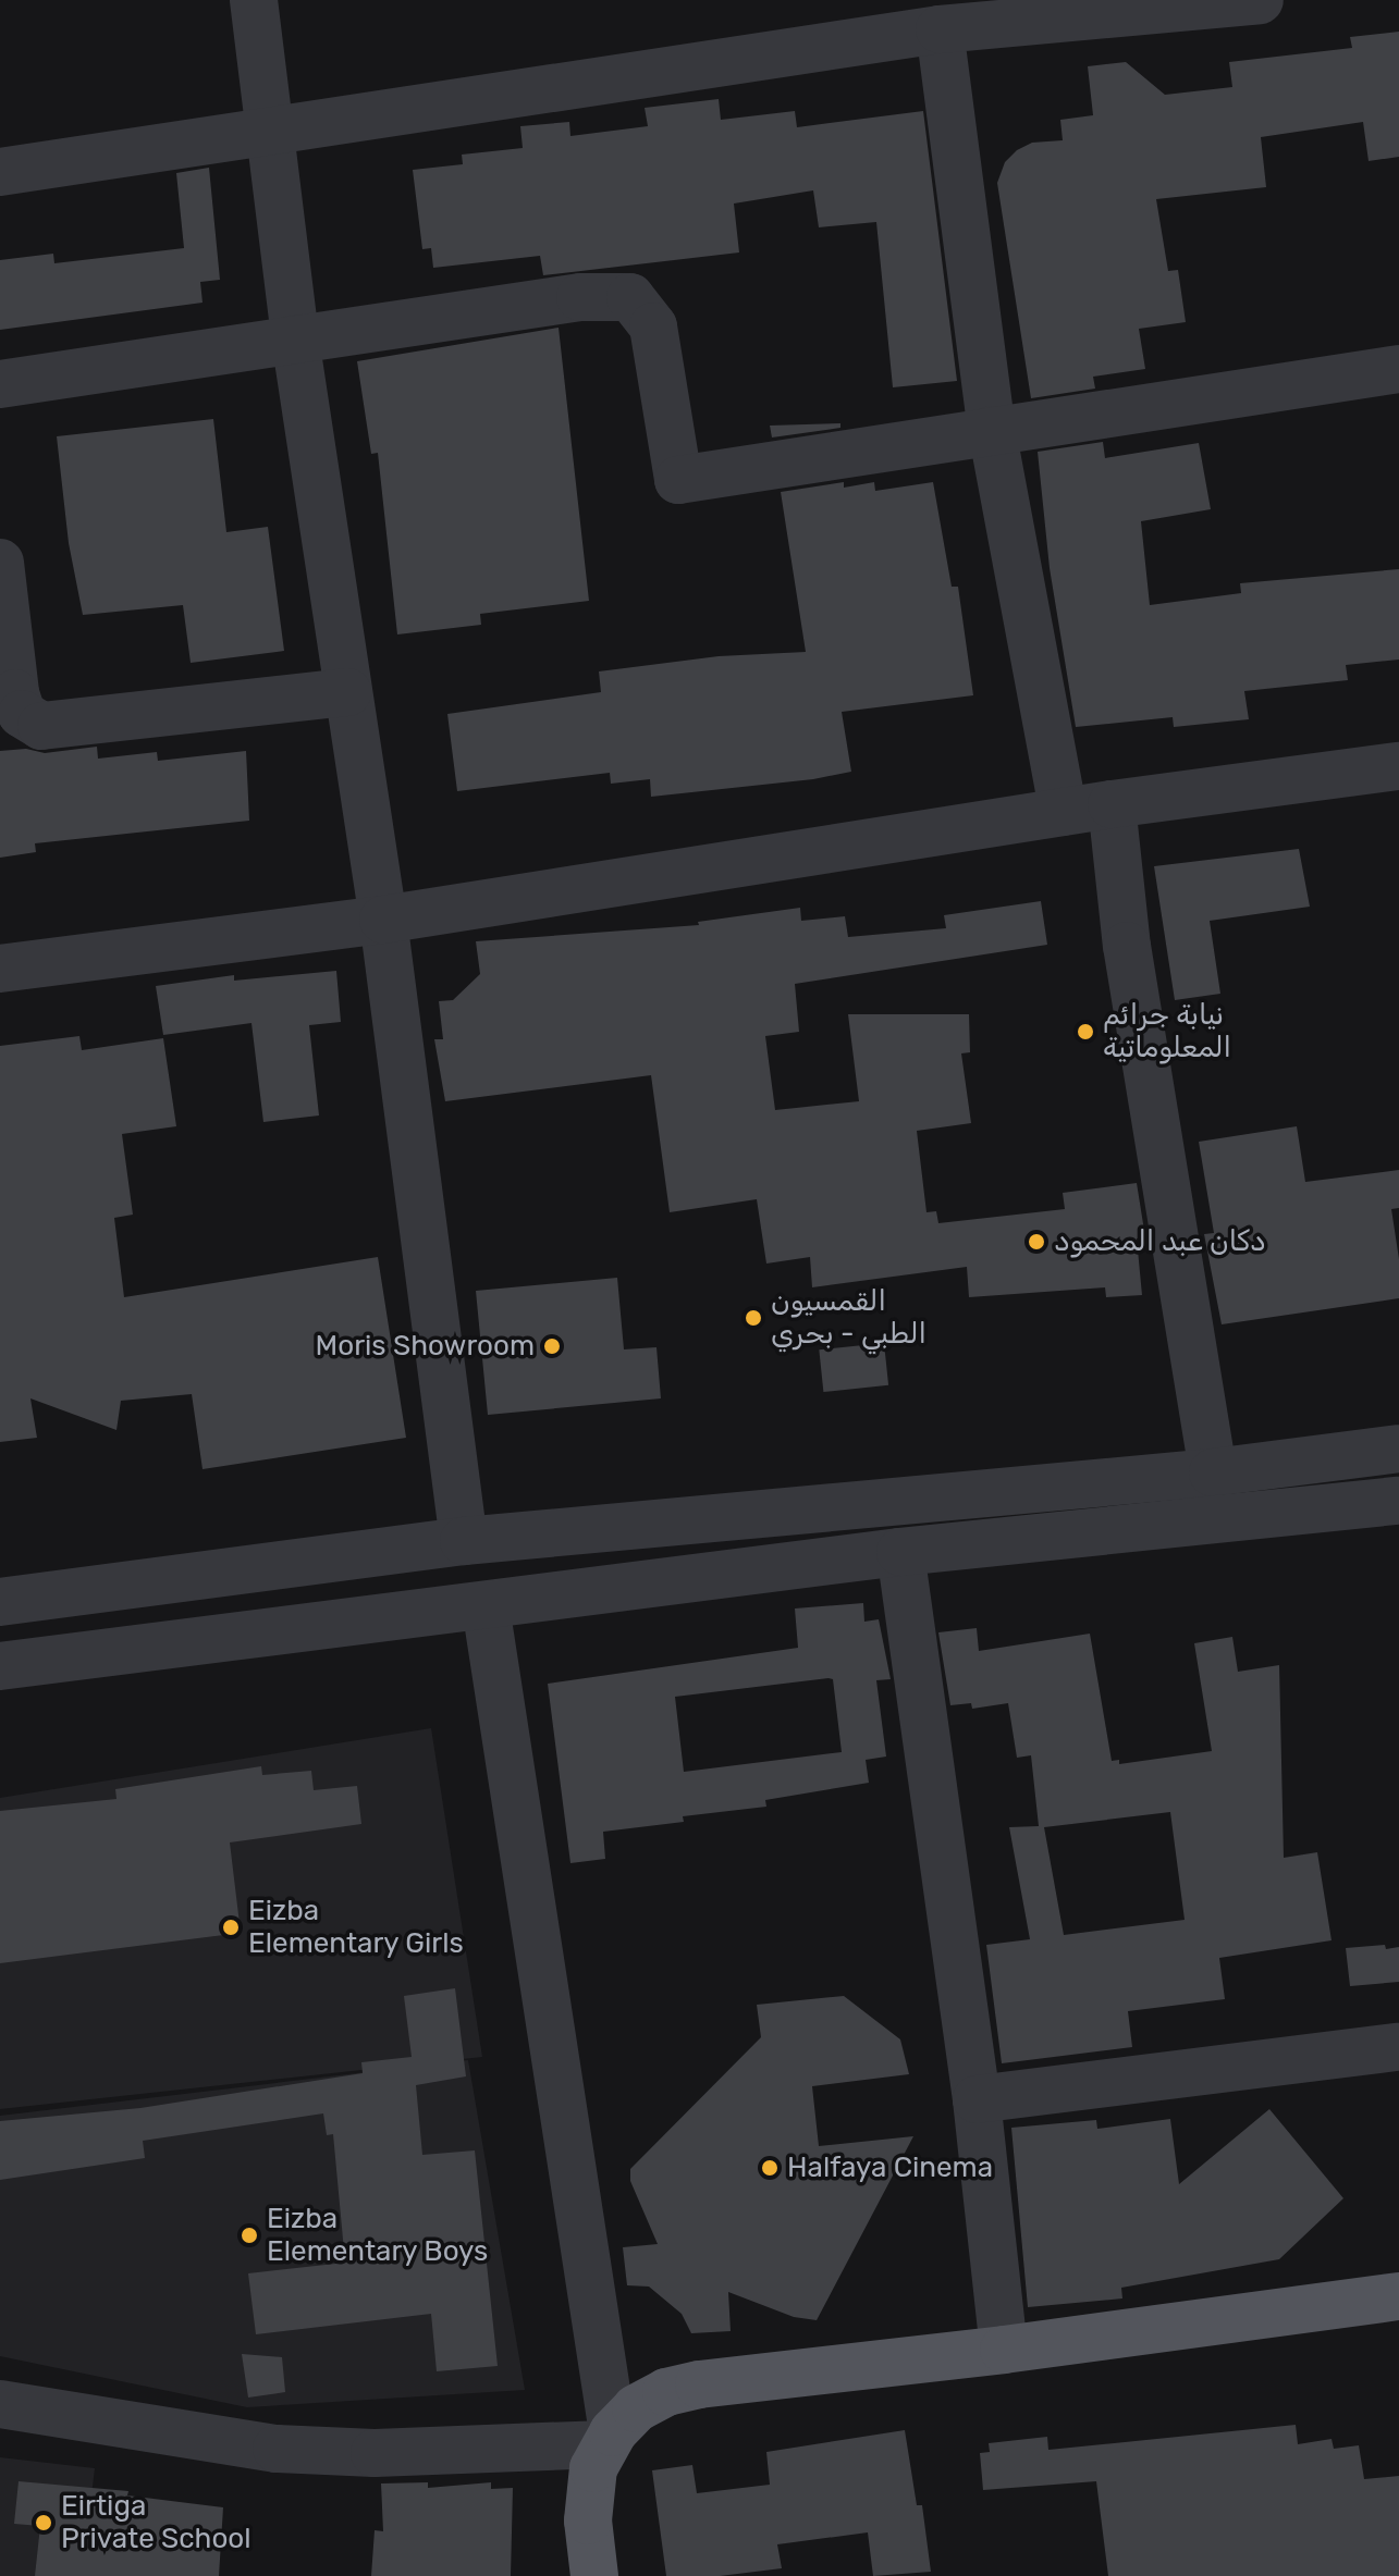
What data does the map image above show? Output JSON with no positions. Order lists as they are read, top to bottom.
{
  "places": [
    "نيابة جرائم المعلوماتية",
    "دكان عبد المحمود",
    "القمسيون الطبي - بحري",
    "Moris Showroom",
    "Eizba Elementary Girls",
    "Halfaya Cinema",
    "Eizba Elementary Boys",
    "Eirtiga Private School"
  ]
}
